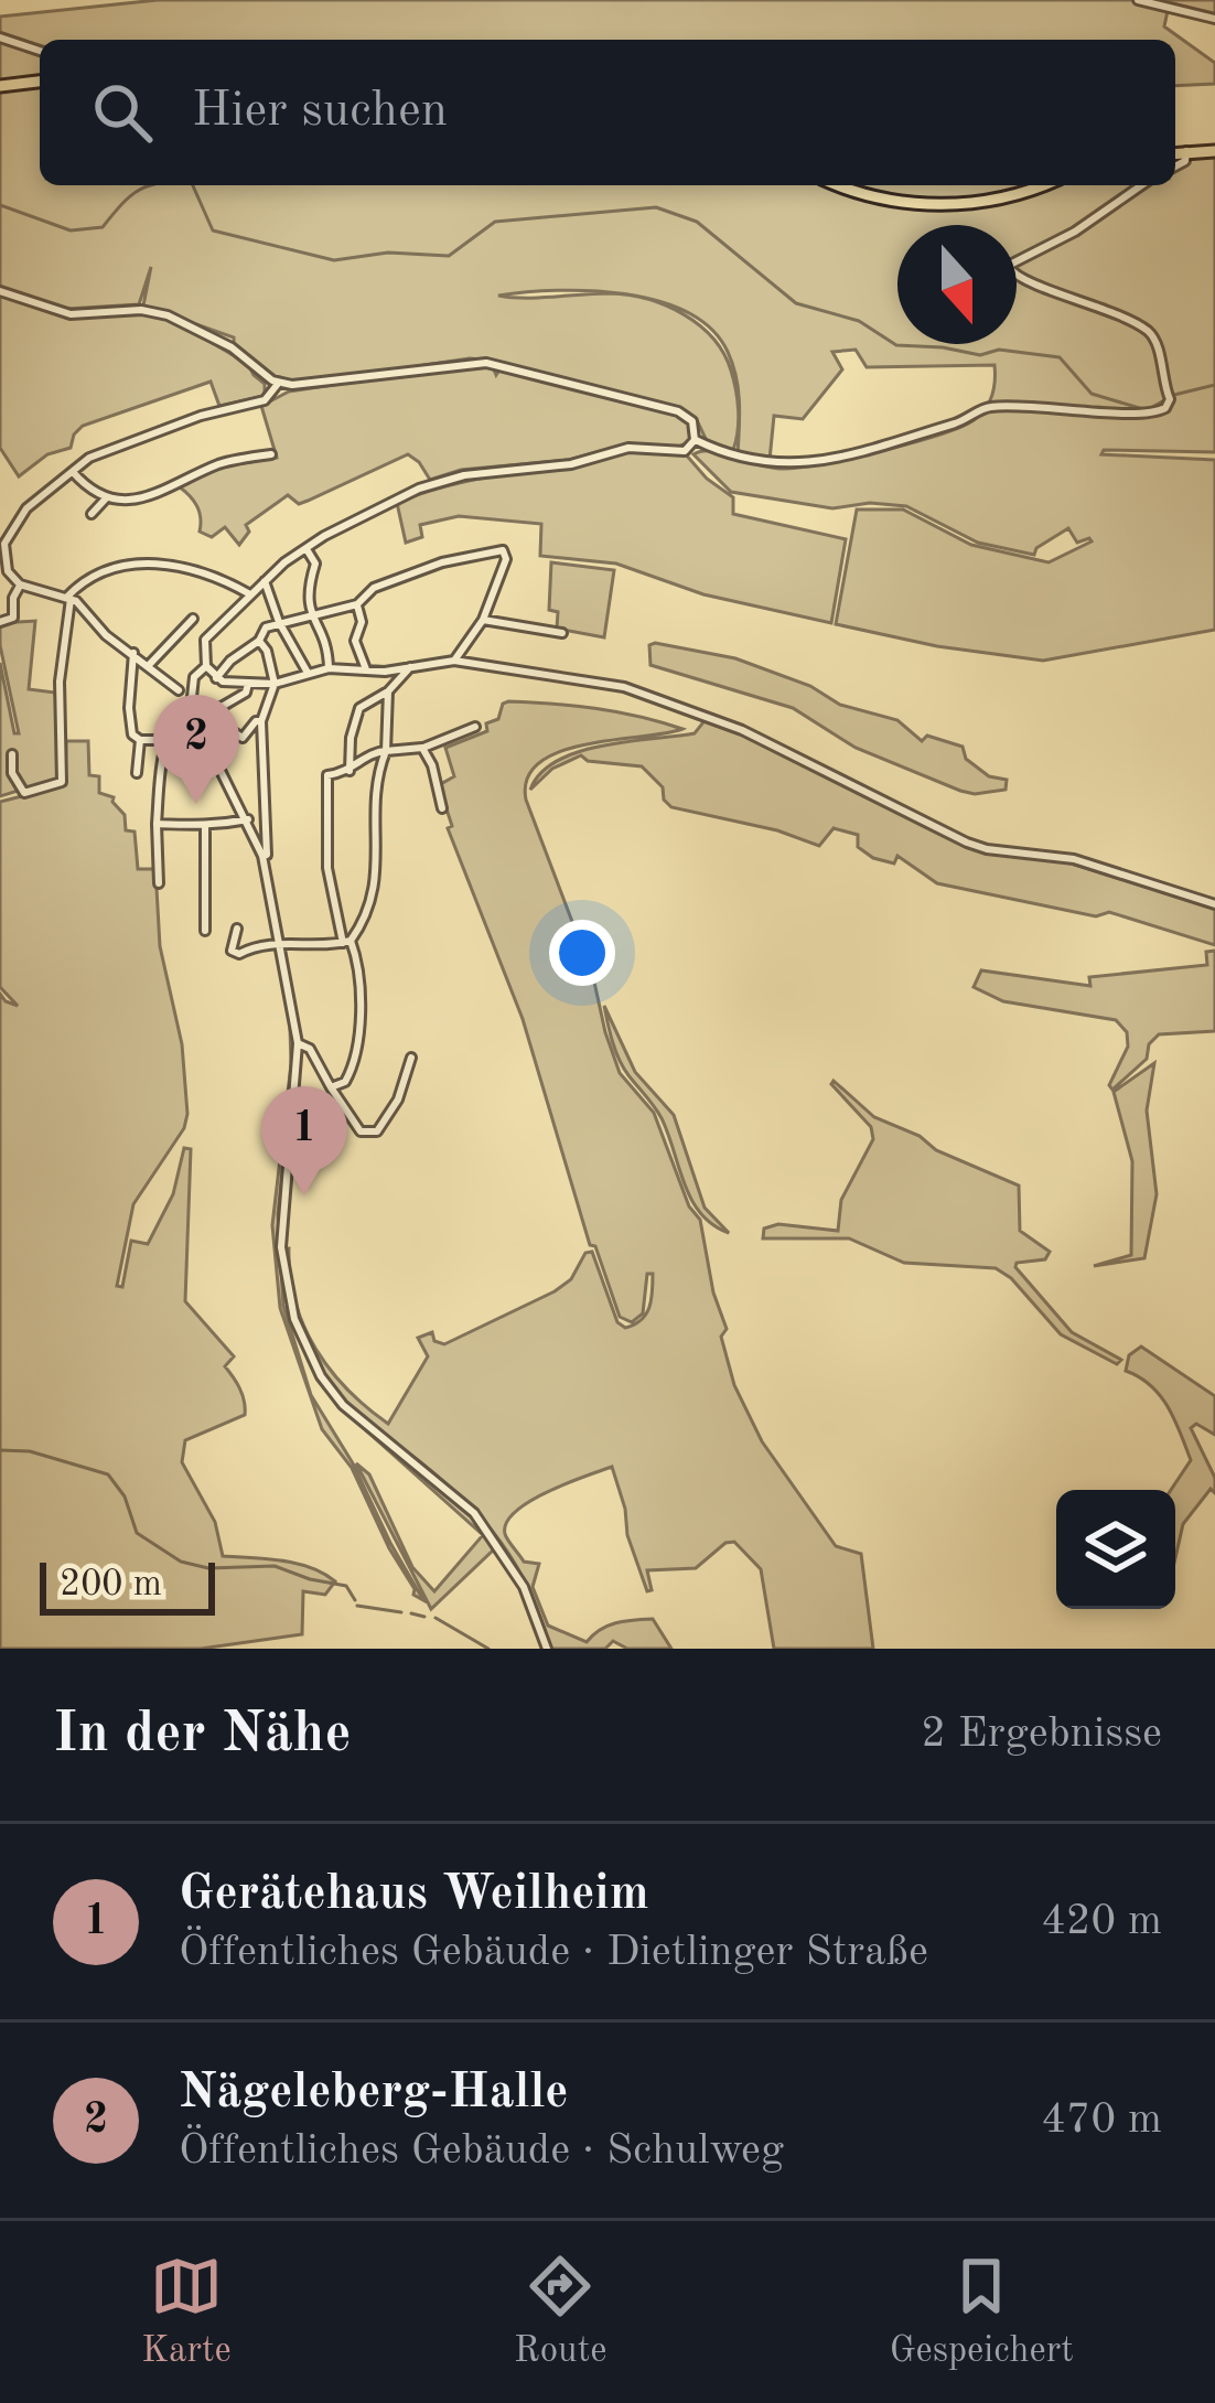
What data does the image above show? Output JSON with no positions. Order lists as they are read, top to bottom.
{
  "scale_bar": "200 m",
  "north": "bottom",
  "page": {
    "search": "Hier suchen",
    "pins": ["2", "1"],
    "scale": "200 m",
    "heading": ["In der Nähe", "2 Ergebnisse"],
    "list": [
      {
        "mark": "1",
        "name": "Gerätehaus Weilheim",
        "note": "Öffentliches Gebäude · Dietlinger Straße",
        "value": "420 m"
      },
      {
        "mark": "2",
        "name": "Nägeleberg-Halle",
        "note": "Öffentliches Gebäude · Schulweg",
        "value": "470 m"
      }
    ],
    "nav": ["Karte", "Route", "Gespeichert"]
  }
}
